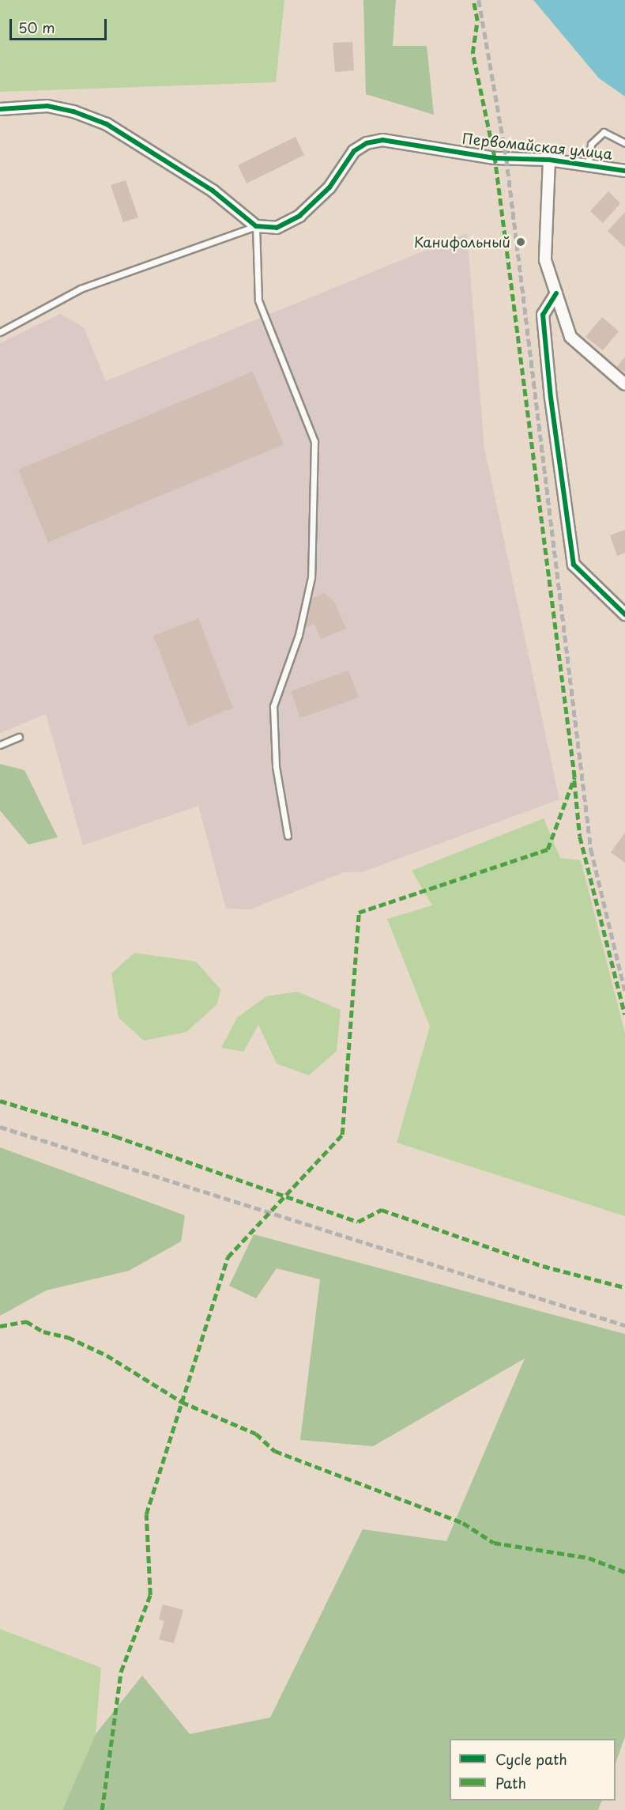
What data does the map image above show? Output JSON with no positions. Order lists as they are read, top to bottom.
{
  "streets": {
    "street": ["Первомайская улица"]
  },
  "places": ["Канифольный"],
  "legend": ["Cycle path", "Path"],
  "scale_bar": "50 m"
}
